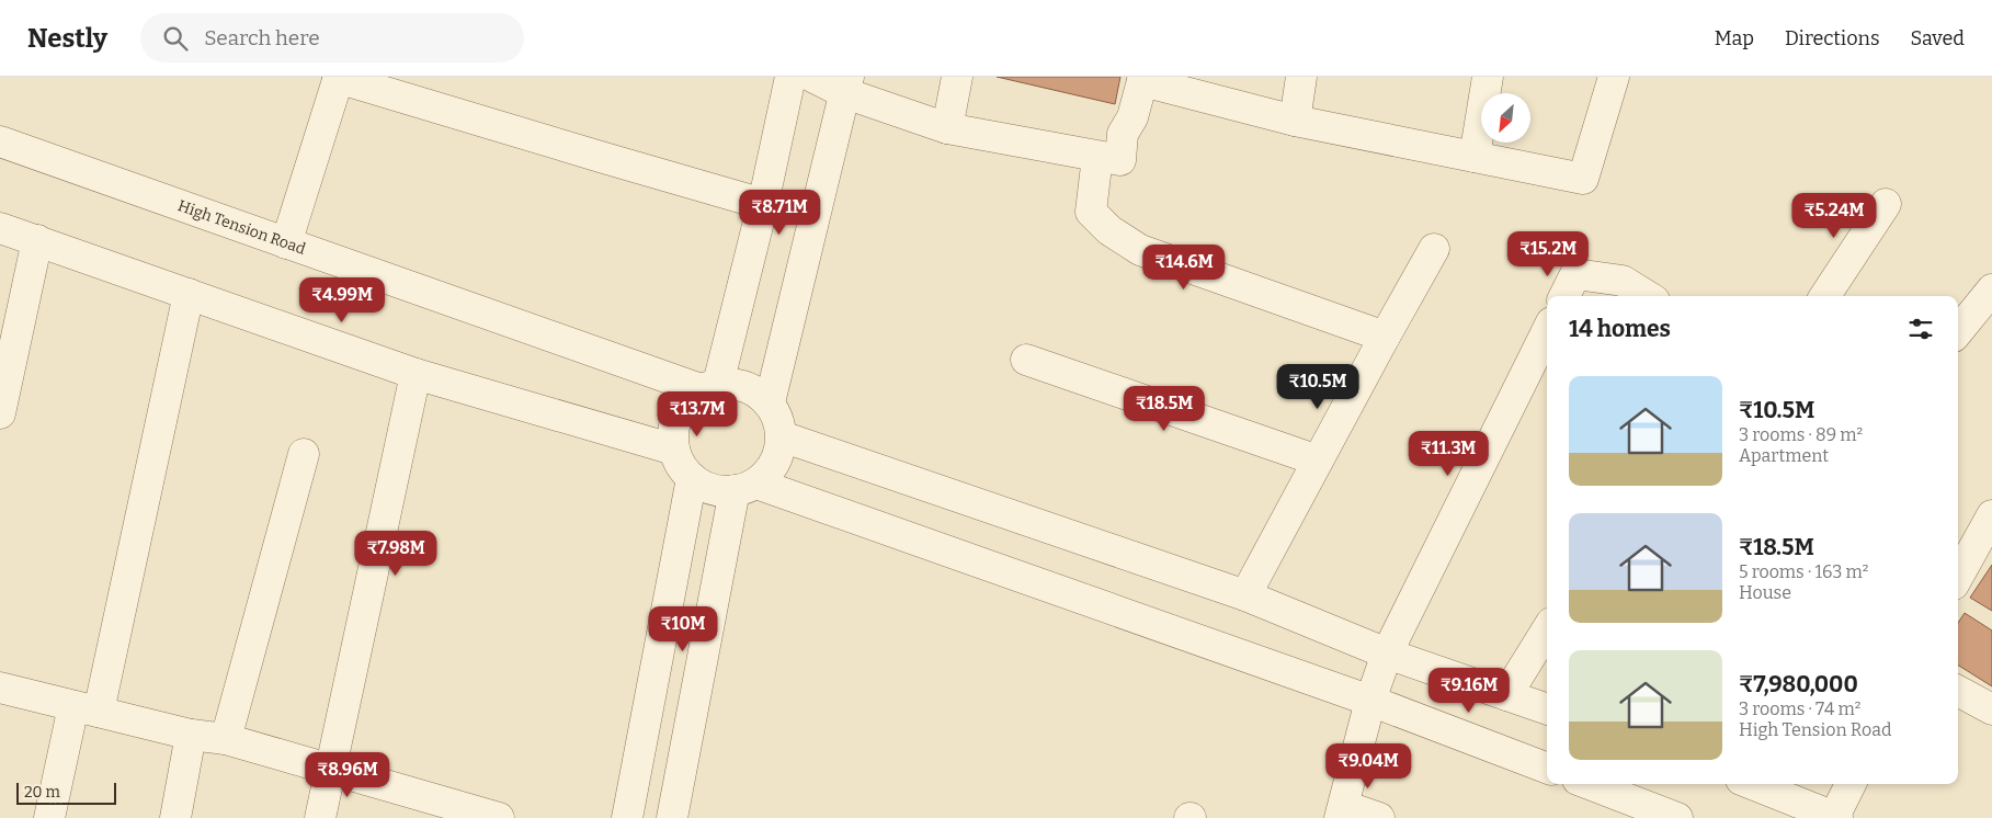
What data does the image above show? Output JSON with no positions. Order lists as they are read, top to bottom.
{
  "streets": {
    "street": ["High Tension Road"]
  },
  "scale_bar": "20 m",
  "north": "bottom left",
  "page": {
    "header": "Nestly",
    "search": "Search here",
    "nav": ["Map", "Directions", "Saved"],
    "price": [
      "₹8.71M",
      "₹5.24M",
      "₹15.2M",
      "₹14.6M",
      "₹4.99M",
      "₹10.5M",
      "₹18.5M",
      "₹13.7M",
      "₹11.3M",
      "₹7.98M",
      "₹10M",
      "₹9.16M",
      "₹9.04M",
      "₹8.96M"
    ],
    "heading": "14 homes",
    "list": [
      {
        "name": "₹10.5M",
        "note": "3 rooms · 89 m² · Apartment"
      },
      {
        "name": "₹18.5M",
        "note": "5 rooms · 163 m² · House"
      },
      {
        "name": "₹7,980,000",
        "note": "3 rooms · 74 m² · High Tension Road"
      }
    ],
    "scale": "20 m"
  }
}
